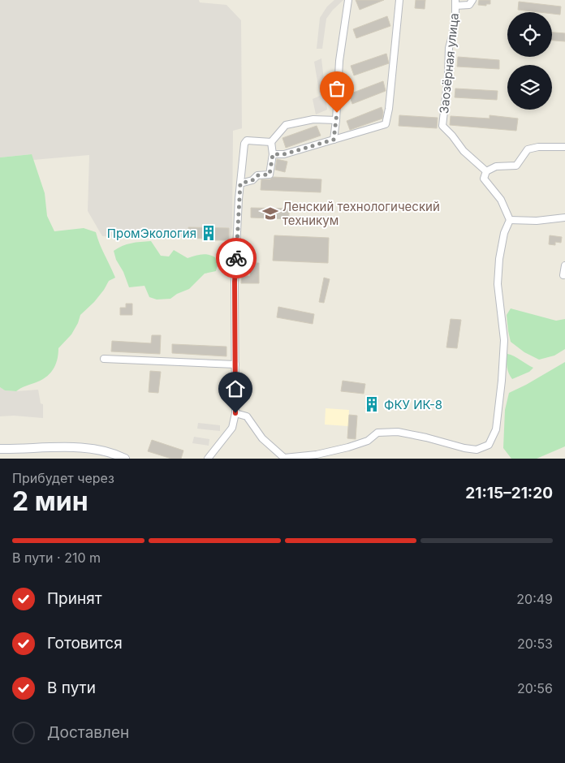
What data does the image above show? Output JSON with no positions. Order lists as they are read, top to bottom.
{
  "streets": {
    "street": ["Заозёрная улица"]
  },
  "places": {
    "school or university": ["Ленский технологический техникум"],
    "building": ["ПромЭкология", "ФКУ ИК-8"]
  },
  "page": {
    "heading": ["2 мин", "Прибудет через", "21:15–21:20"],
    "bar": "В пути · 210 m",
    "list": [
      ["Принят", "20:49"],
      ["Готовится", "20:53"],
      ["В пути", "20:56"],
      "Доставлен"
    ]
  }
}
